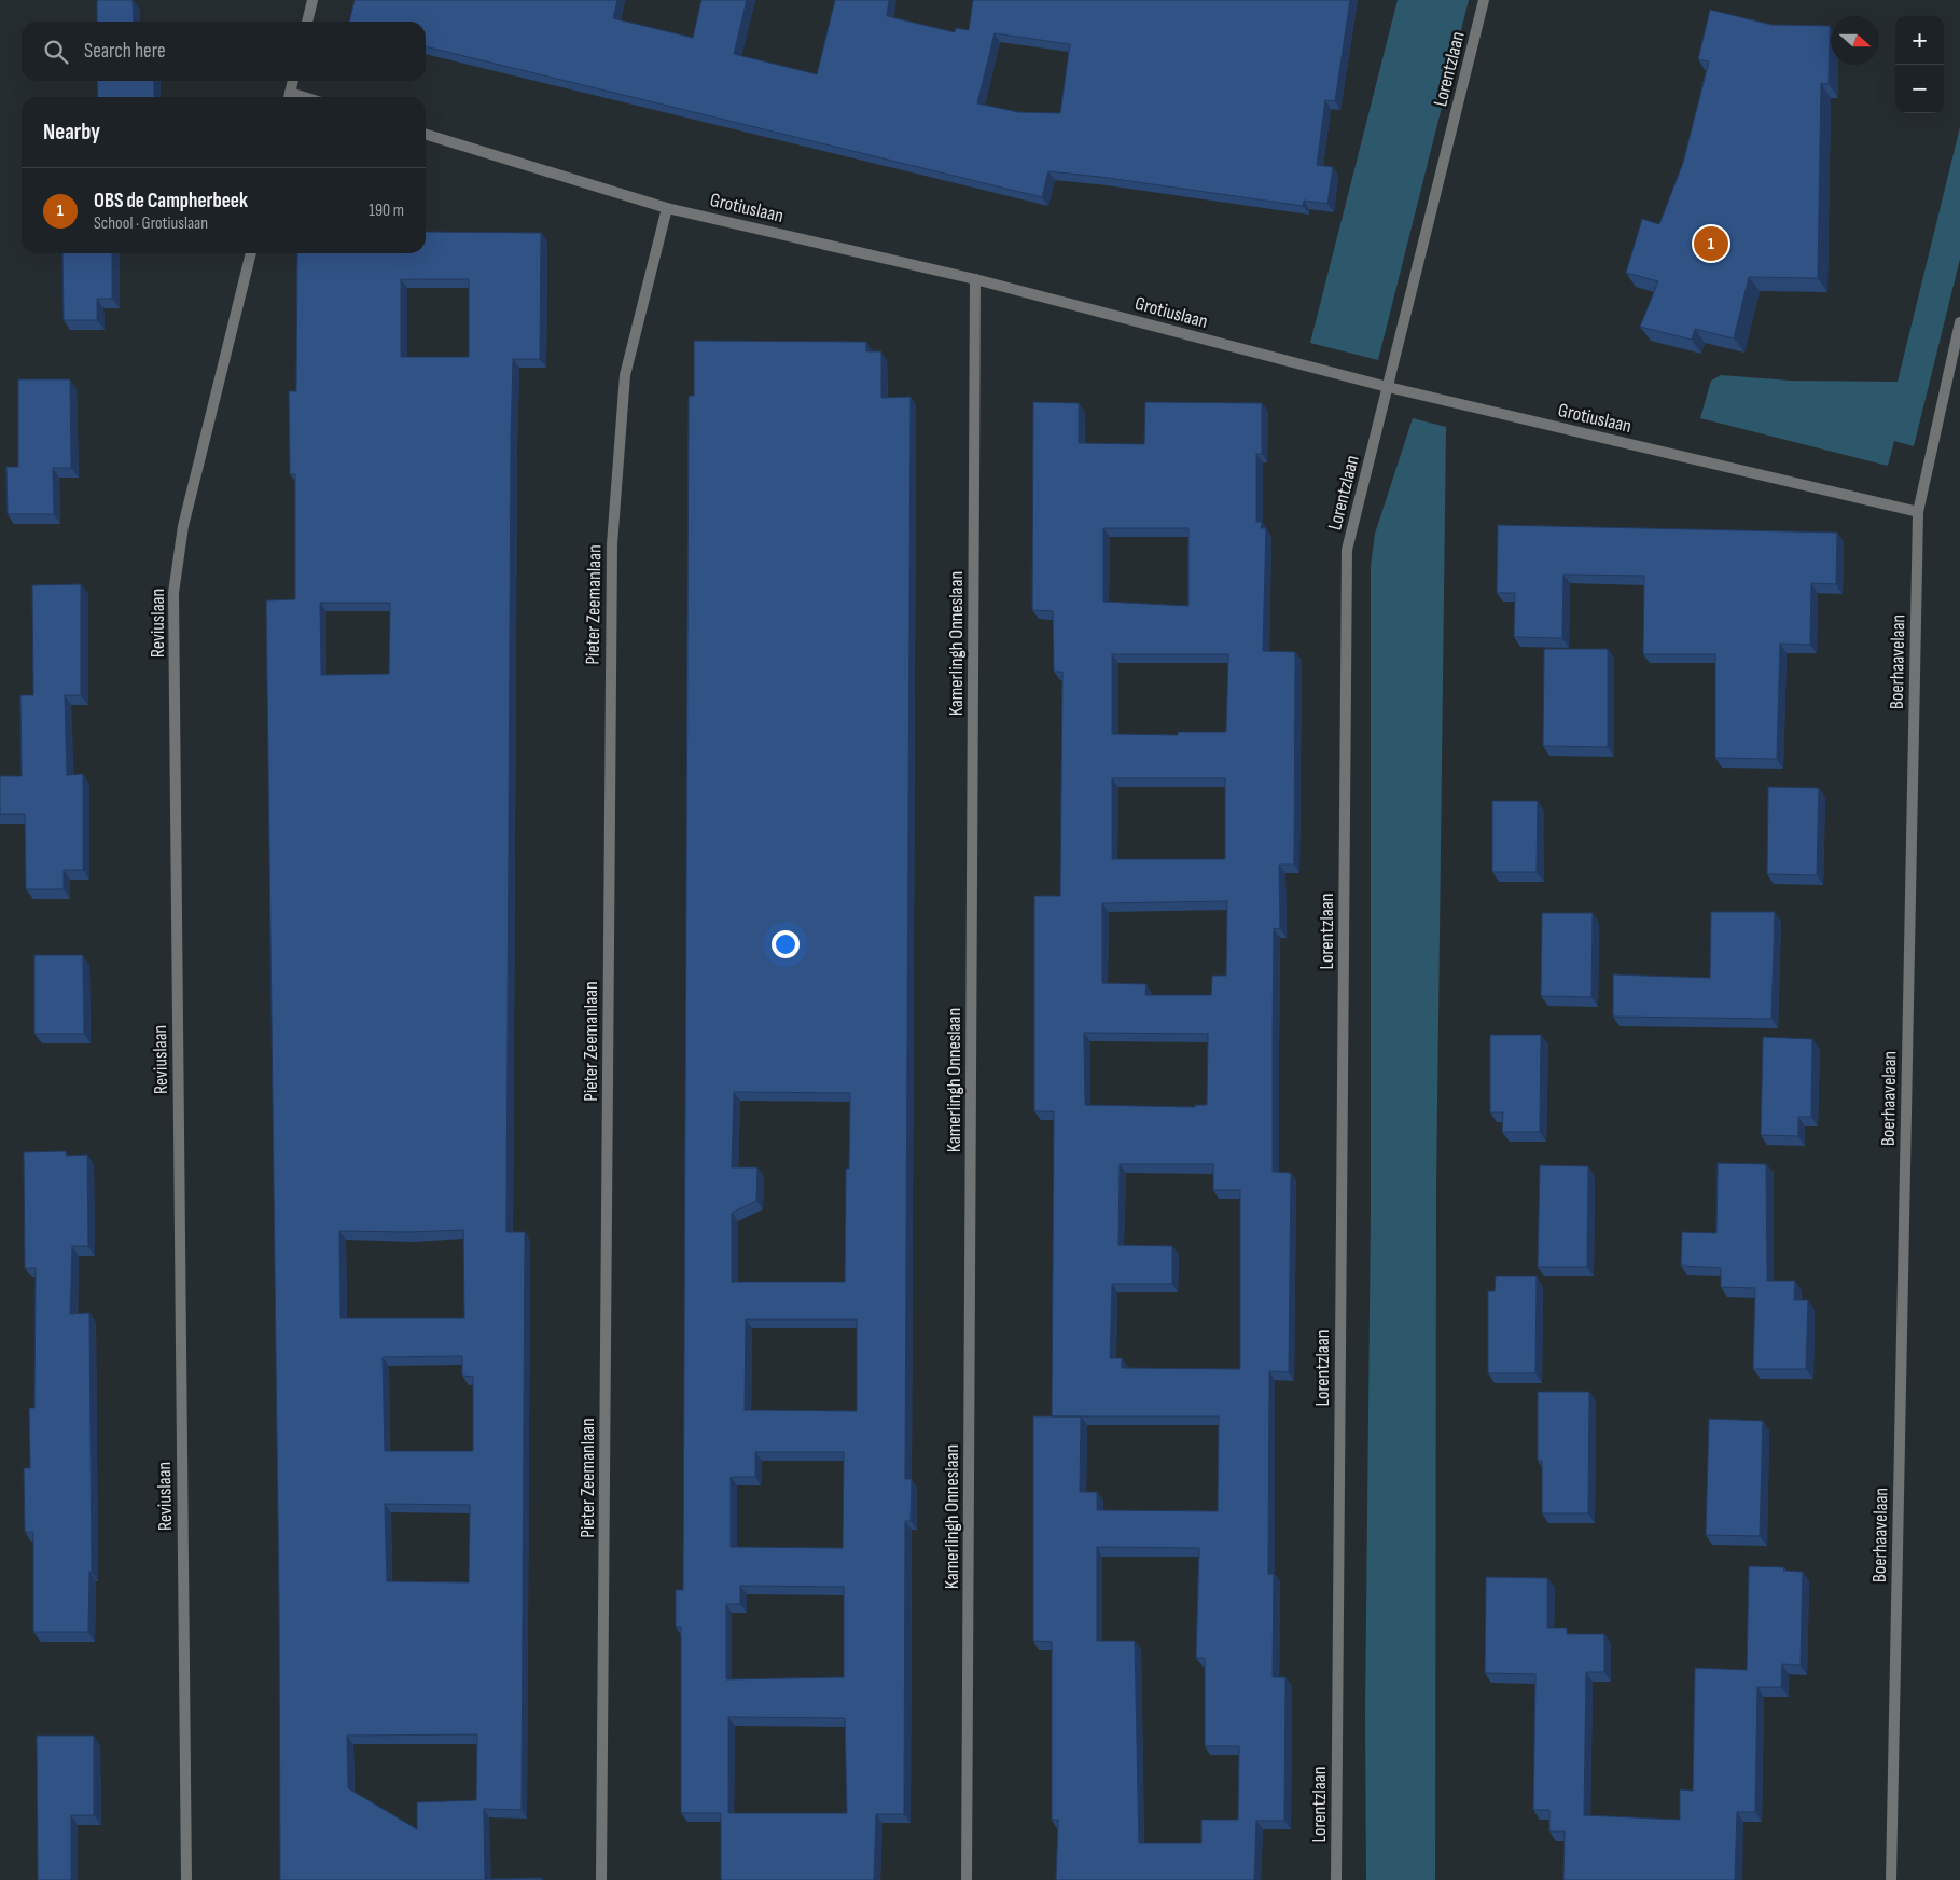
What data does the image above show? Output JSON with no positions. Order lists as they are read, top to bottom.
{
  "streets": {
    "street": [
      "Lorentzlaan",
      "Grotiuslaan",
      "Pieter Zeemanlaan",
      "Reviuslaan",
      "Kamerlingh Onneslaan",
      "Boerhaavelaan"
    ]
  },
  "crossings": [
    ["Lorentzlaan", "Grotiuslaan"],
    ["Grotiuslaan", "Pieter Zeemanlaan"],
    ["Grotiuslaan", "Kamerlingh Onneslaan"],
    ["Grotiuslaan", "Boerhaavelaan"]
  ],
  "north": "right",
  "page": {
    "map_buttons": ["+", "−"],
    "search": "Search here",
    "heading": "Nearby",
    "list": [
      {
        "mark": "1",
        "name": "OBS de Campherbeek",
        "note": "School · Grotiuslaan",
        "value": "190 m"
      }
    ],
    "pins": "1"
  }
}
